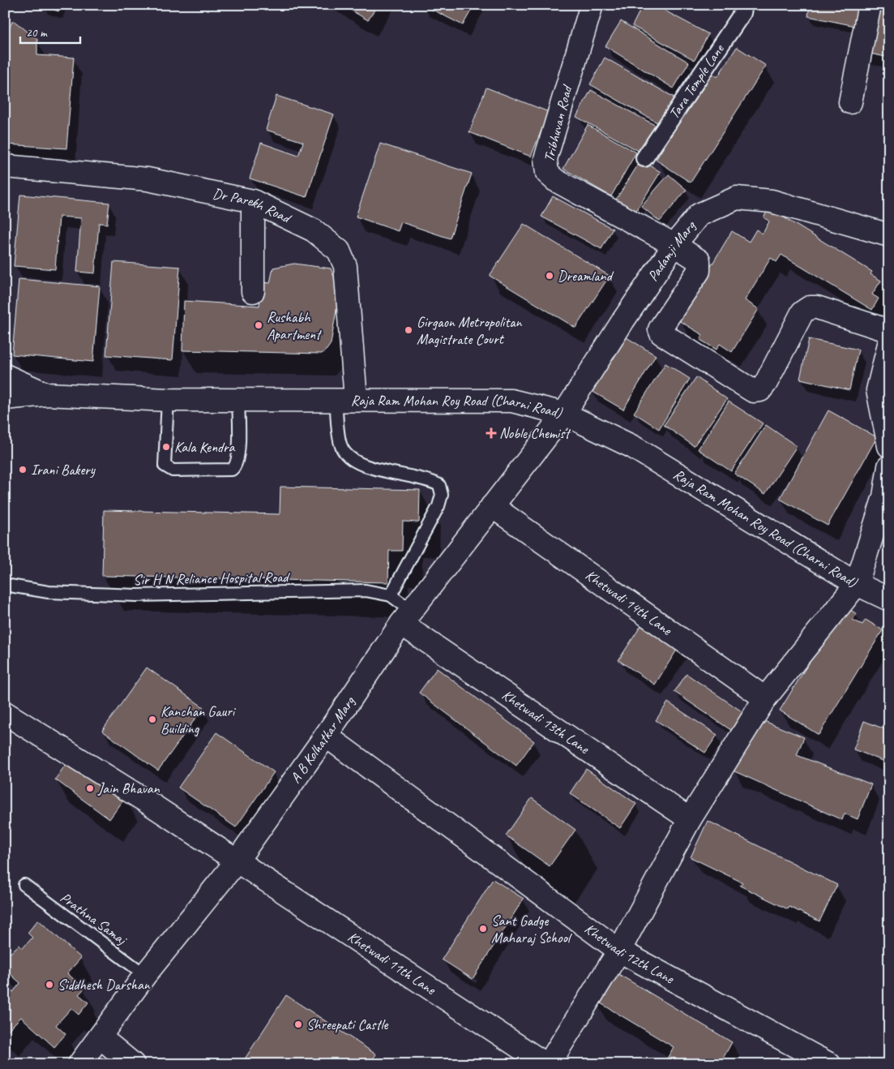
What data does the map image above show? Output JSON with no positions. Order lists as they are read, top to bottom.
{
  "streets": {
    "street": [
      "Tara Temple Lane",
      "Tribhuvan Road",
      "Dr Parekh Road",
      "Padamji Marg",
      "Raja Ram Mohan Roy Road (Charni Road)",
      "Khetwadi 14th Lane",
      "Khetwadi 13th Lane",
      "A B Kolhatkar Marg",
      "Khetwadi 12th Lane",
      "Khetwadi 11th Lane"
    ],
    "lane": ["Sir H N Reliance Hospital Road", "Prathna Samaj"]
  },
  "crossings": [
    ["Tribhuvan Road", "Padamji Marg"],
    ["Dr Parekh Road", "Raja Ram Mohan Roy Road (Charni Road)"],
    ["Padamji Marg", "Raja Ram Mohan Roy Road (Charni Road)"],
    ["Padamji Marg", "A B Kolhatkar Marg"],
    ["Raja Ram Mohan Roy Road (Charni Road)", "A B Kolhatkar Marg"],
    ["Sir H N Reliance Hospital Road", "Khetwadi 13th Lane"],
    ["Sir H N Reliance Hospital Road", "A B Kolhatkar Marg"],
    ["Khetwadi 14th Lane", "A B Kolhatkar Marg"],
    ["Khetwadi 13th Lane", "A B Kolhatkar Marg"],
    ["A B Kolhatkar Marg", "Prathna Samaj"],
    ["A B Kolhatkar Marg", "Khetwadi 12th Lane"],
    ["A B Kolhatkar Marg", "Khetwadi 11th Lane"]
  ],
  "places": {
    "other": [
      "Dreamland",
      "Rushabh Apartment",
      "Girgaon Metropolitan Magistrate Court",
      "Kala Kendra",
      "Irani Bakery",
      "Kanchan Gauri Building",
      "Jain Bhavan",
      "Sant Gadge Maharaj School",
      "Siddhesh Darshan",
      "Shreepati Castle"
    ],
    "health": ["Noble Chemist"]
  },
  "scale_bar": "20 m"
}
